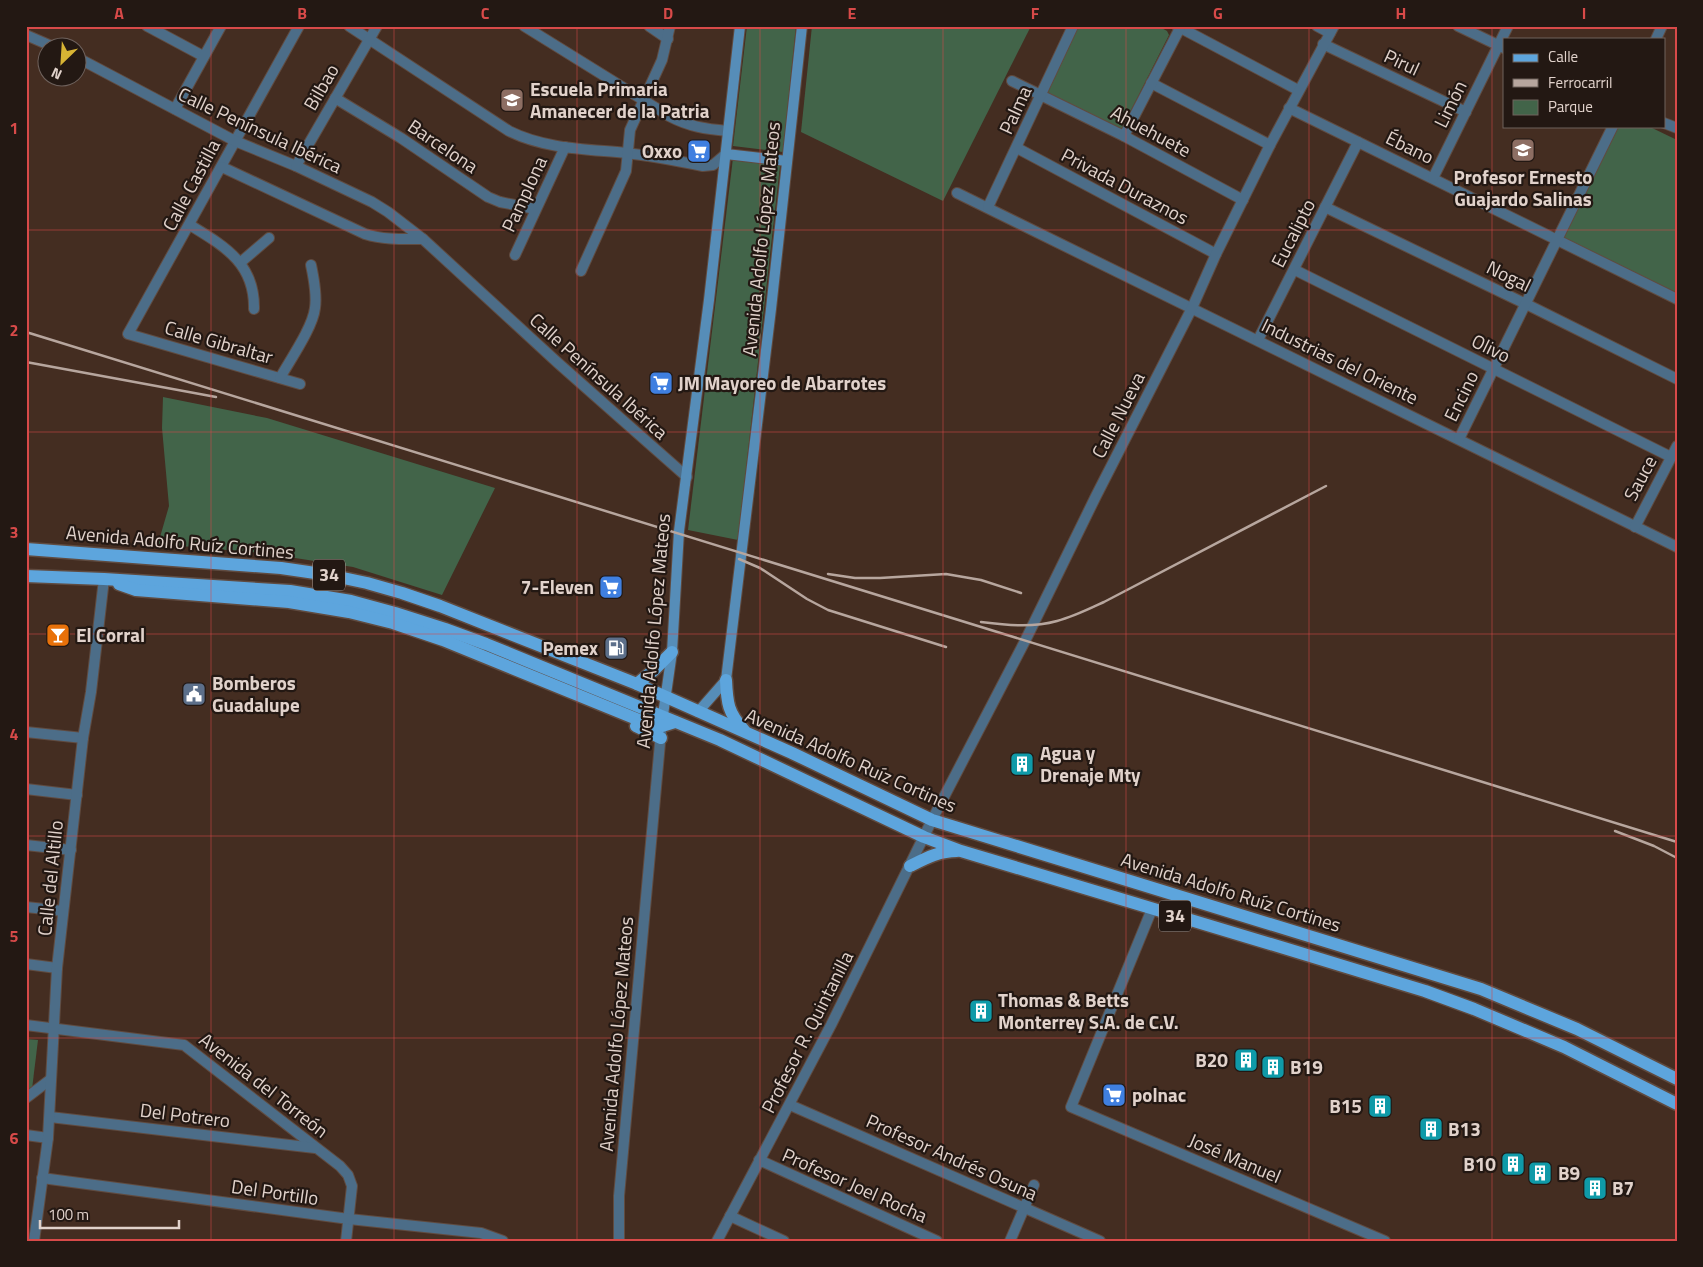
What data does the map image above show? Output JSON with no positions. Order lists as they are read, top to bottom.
{
  "streets": {
    "main road": ["Avenida Adolfo López Mateos", "Avenida Adolfo Ruíz Cortines", "34"],
    "street": [
      "Pirul",
      "Bilbao",
      "Limón",
      "Palma",
      "Calle Península Ibérica",
      "Ahuehuete",
      "Barcelona",
      "Ébano",
      "Calle Castilla",
      "Privada Duraznos",
      "Pamplona",
      "Eucalipto",
      "Nogal",
      "Calle Gibraltar",
      "Olivo",
      "Industrias del Oriente",
      "Encino",
      "Calle Nueva",
      "Sauce",
      "Calle del Altillo",
      "Profesor R. Quintanilla",
      "Avenida del Torreón",
      "Del Potrero",
      "Profesor Andrés Osuna",
      "José Manuel",
      "Profesor Joel Rocha",
      "Del Portillo"
    ]
  },
  "crossings": [
    ["Pirul", "Limón"],
    ["Pirul", "Calle Nueva"],
    ["Bilbao", "Calle Península Ibérica"],
    ["Bilbao", "Barcelona"],
    ["Limón", "Ébano"],
    ["Palma", "Ahuehuete"],
    ["Palma", "Privada Duraznos"],
    ["Palma", "Industrias del Oriente"],
    ["Calle Península Ibérica", "Calle Castilla"],
    ["Calle Península Ibérica", "Avenida Adolfo López Mateos"],
    ["Ahuehuete", "Calle Nueva"],
    ["Barcelona", "Pamplona"],
    ["Ébano", "Eucalipto"],
    ["Ébano", "Encino"],
    ["Ébano", "Calle Nueva"],
    ["Calle Castilla", "Calle Gibraltar"],
    ["Privada Duraznos", "Calle Nueva"],
    ["Eucalipto", "Nogal"],
    ["Eucalipto", "Olivo"],
    ["Eucalipto", "Industrias del Oriente"],
    ["Avenida Adolfo López Mateos", "Avenida Adolfo Ruíz Cortines"],
    ["Nogal", "Encino"],
    ["Olivo", "Encino"],
    ["Olivo", "Sauce"],
    ["Industrias del Oriente", "Encino"],
    ["Industrias del Oriente", "Calle Nueva"],
    ["Industrias del Oriente", "Sauce"],
    ["Calle Nueva", "Avenida Adolfo Ruíz Cortines"],
    ["Calle Nueva", "Profesor R. Quintanilla"],
    ["Avenida Adolfo Ruíz Cortines", "Calle del Altillo"],
    ["Avenida Adolfo Ruíz Cortines", "Profesor R. Quintanilla"],
    ["Avenida Adolfo Ruíz Cortines", "José Manuel"],
    ["Calle del Altillo", "Avenida del Torreón"],
    ["Calle del Altillo", "Del Potrero"],
    ["Calle del Altillo", "Del Portillo"],
    ["Profesor R. Quintanilla", "Profesor Andrés Osuna"],
    ["Profesor R. Quintanilla", "Profesor Joel Rocha"],
    ["Avenida del Torreón", "Del Potrero"],
    ["Avenida del Torreón", "Del Portillo"]
  ],
  "places": {
    "school or university": ["Escuela Primaria Amanecer de la Patria", "Profesor Ernesto Guajardo Salinas"],
    "supermarket": [
      "Oxxo",
      "JM Mayoreo de Abarrotes",
      "7-Eleven",
      "polnac"
    ],
    "bar": ["El Corral"],
    "fuel station": ["Pemex"],
    "public building": ["Bomberos Guadalupe"],
    "building": [
      "Agua y Drenaje Mty",
      "Thomas & Betts Monterrey S.A. de C.V.",
      "B20",
      "B19",
      "B15",
      "B13",
      "B10",
      "B9",
      "B7"
    ]
  },
  "legend": ["Calle", "Ferrocarril", "Parque"],
  "scale_bar": "100 m",
  "north": "bottom left",
  "grid": {
    "columns": [
      "A",
      "B",
      "C",
      "D",
      "E",
      "F",
      "G",
      "H",
      "I"
    ],
    "rows": [
      "1",
      "2",
      "3",
      "4",
      "5",
      "6"
    ]
  }
}
